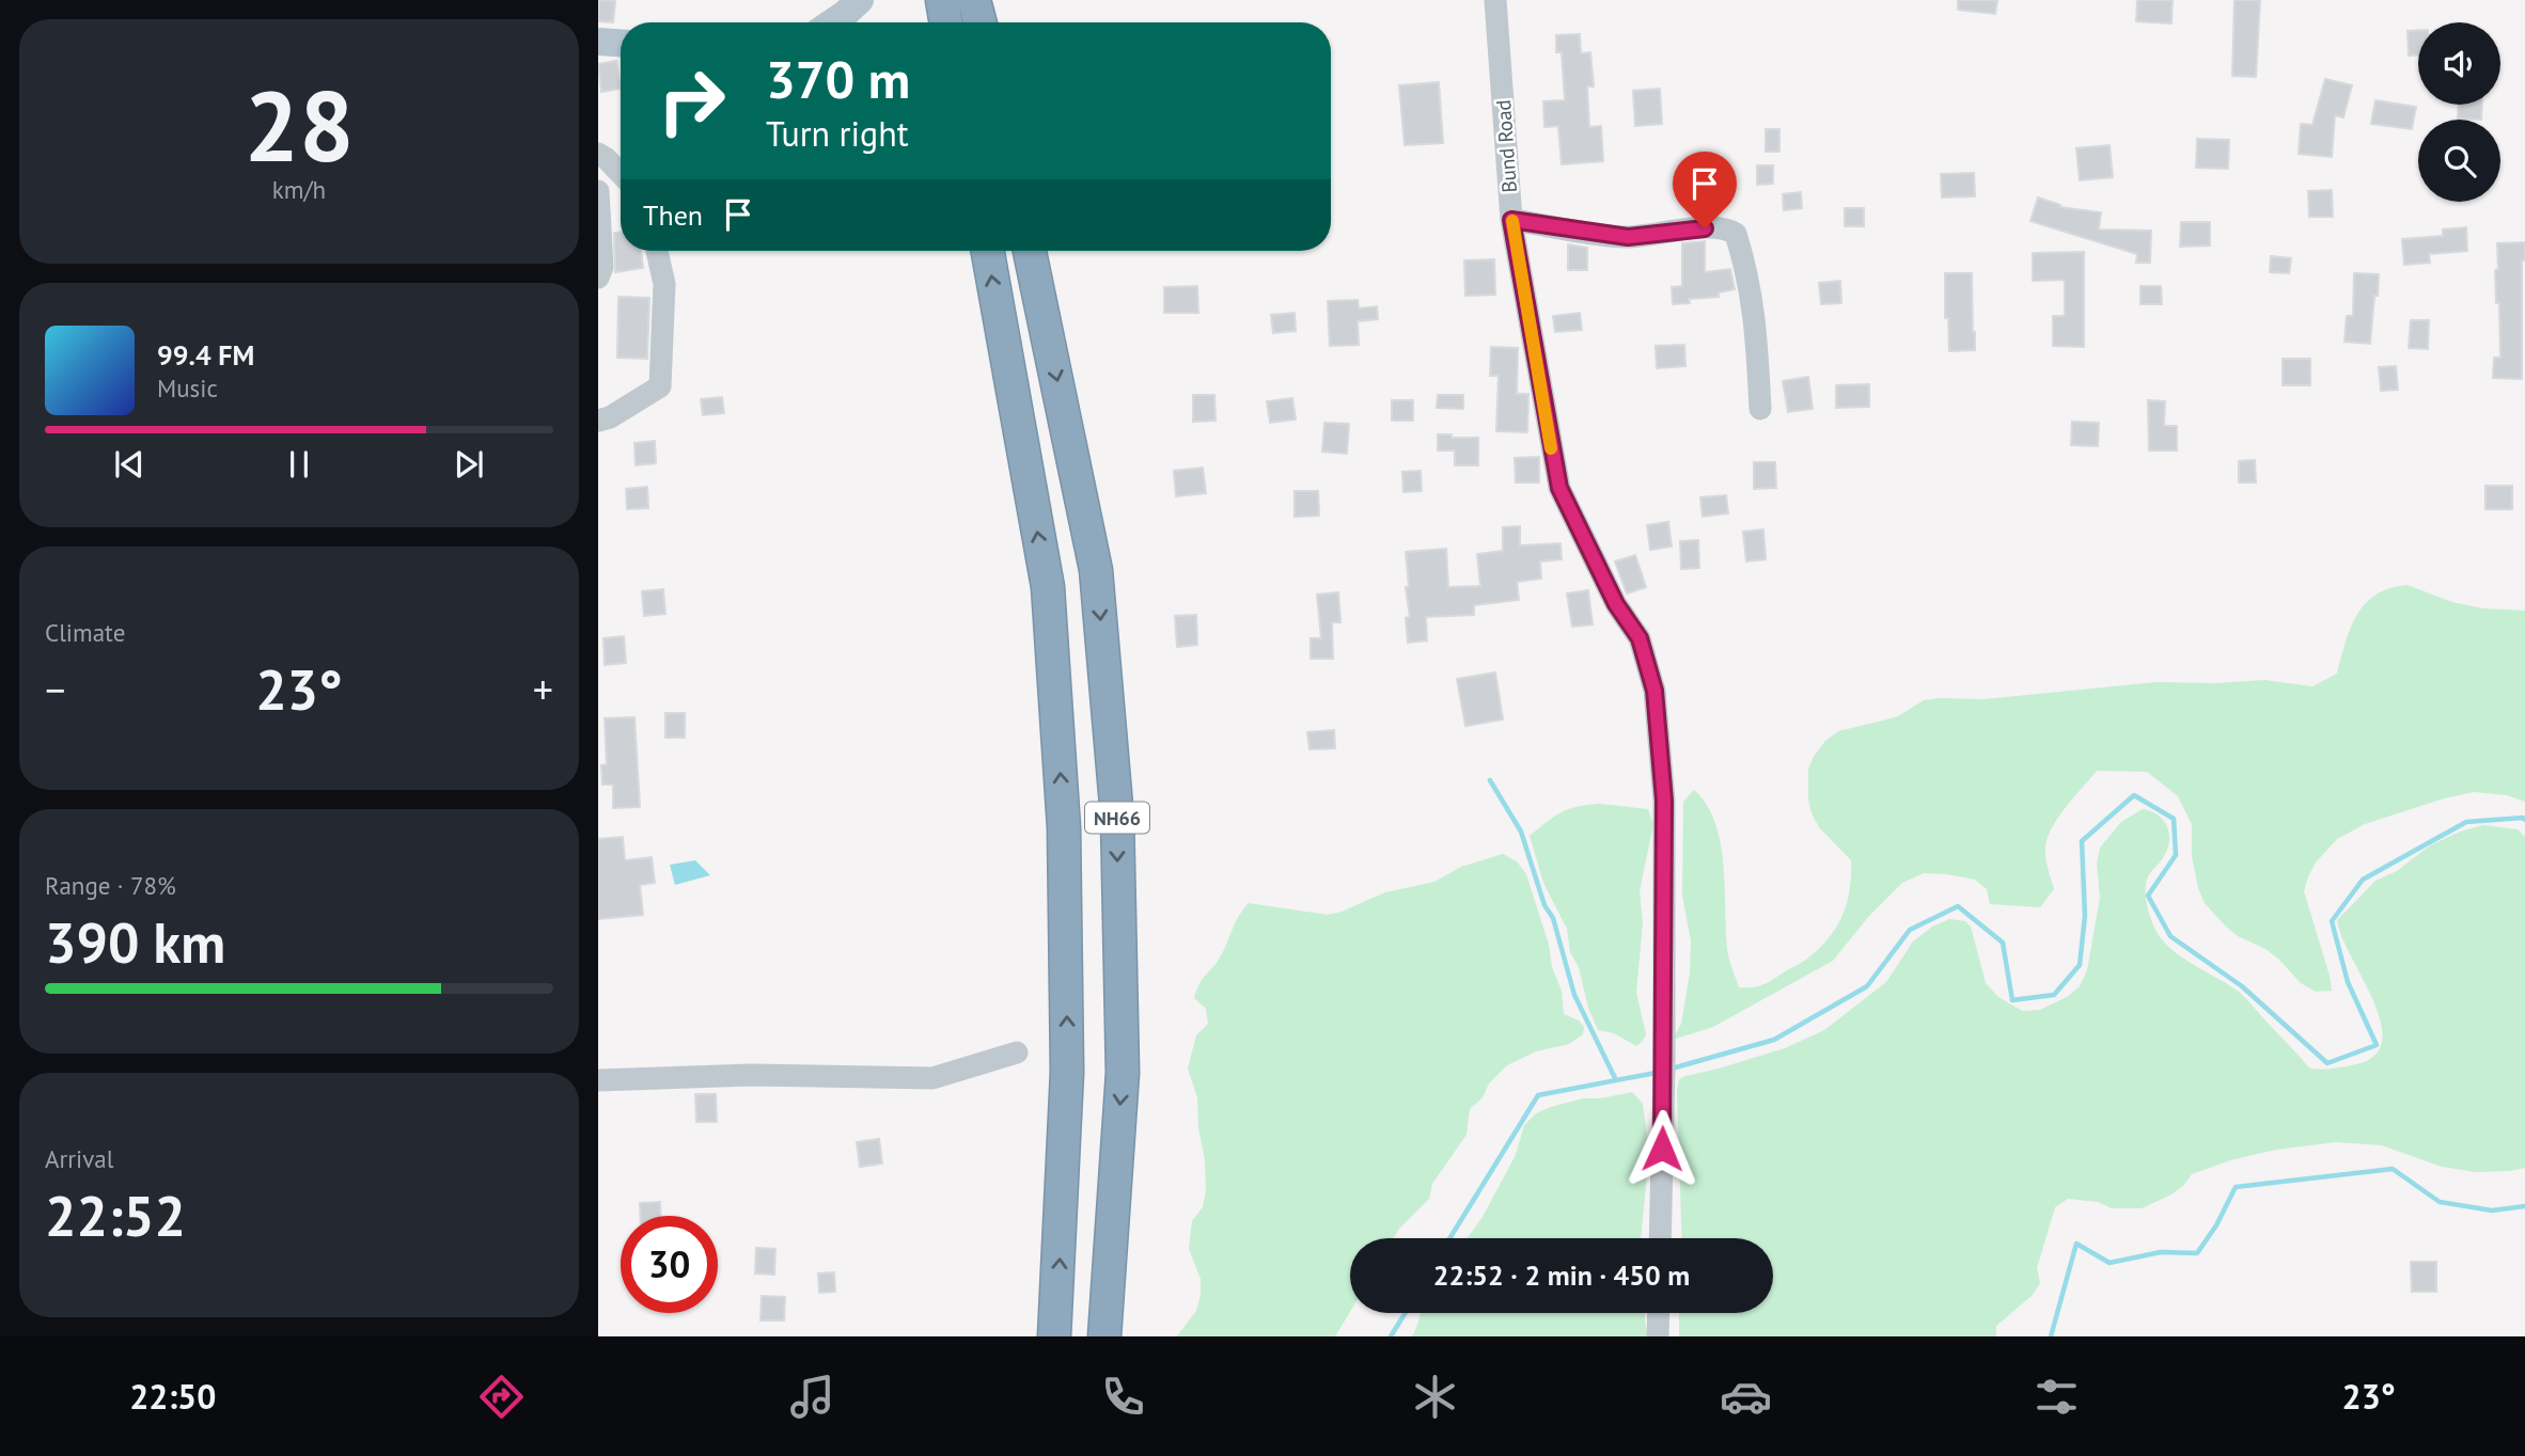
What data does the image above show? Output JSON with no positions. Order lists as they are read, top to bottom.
{
  "streets": {
    "highway": ["NH66"],
    "street": ["Bund Road"]
  },
  "page": {
    "tile": [
      ["28", "km/h"],
      "Climate",
      ["Range · 78%", "390 km"],
      ["Arrival", "22:52"]
    ],
    "turn": ["370 m", "Turn right"],
    "then": "Then",
    "song": ["99.4 FM", "Music"],
    "heat": ["−", "23°", "+"],
    "limit": "30",
    "trip": "22:52 · 2 min · 450 m",
    "tabs": ["22:50", "23°"]
  }
}
